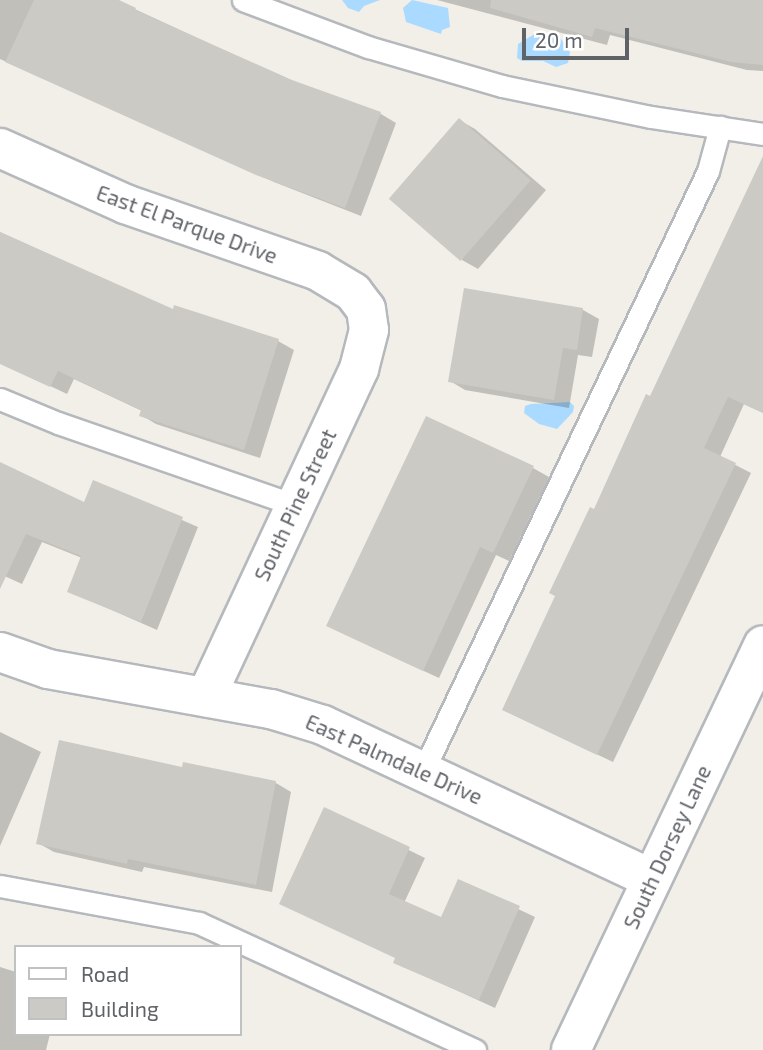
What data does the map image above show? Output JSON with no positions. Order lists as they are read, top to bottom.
{
  "streets": {
    "street": [
      "East El Parque Drive",
      "South Pine Street",
      "East Palmdale Drive",
      "South Dorsey Lane"
    ]
  },
  "crossings": [
    ["East El Parque Drive", "South Pine Street"],
    ["South Pine Street", "East Palmdale Drive"],
    ["East Palmdale Drive", "South Dorsey Lane"]
  ],
  "legend": ["Road", "Building"],
  "scale_bar": "20 m"
}
